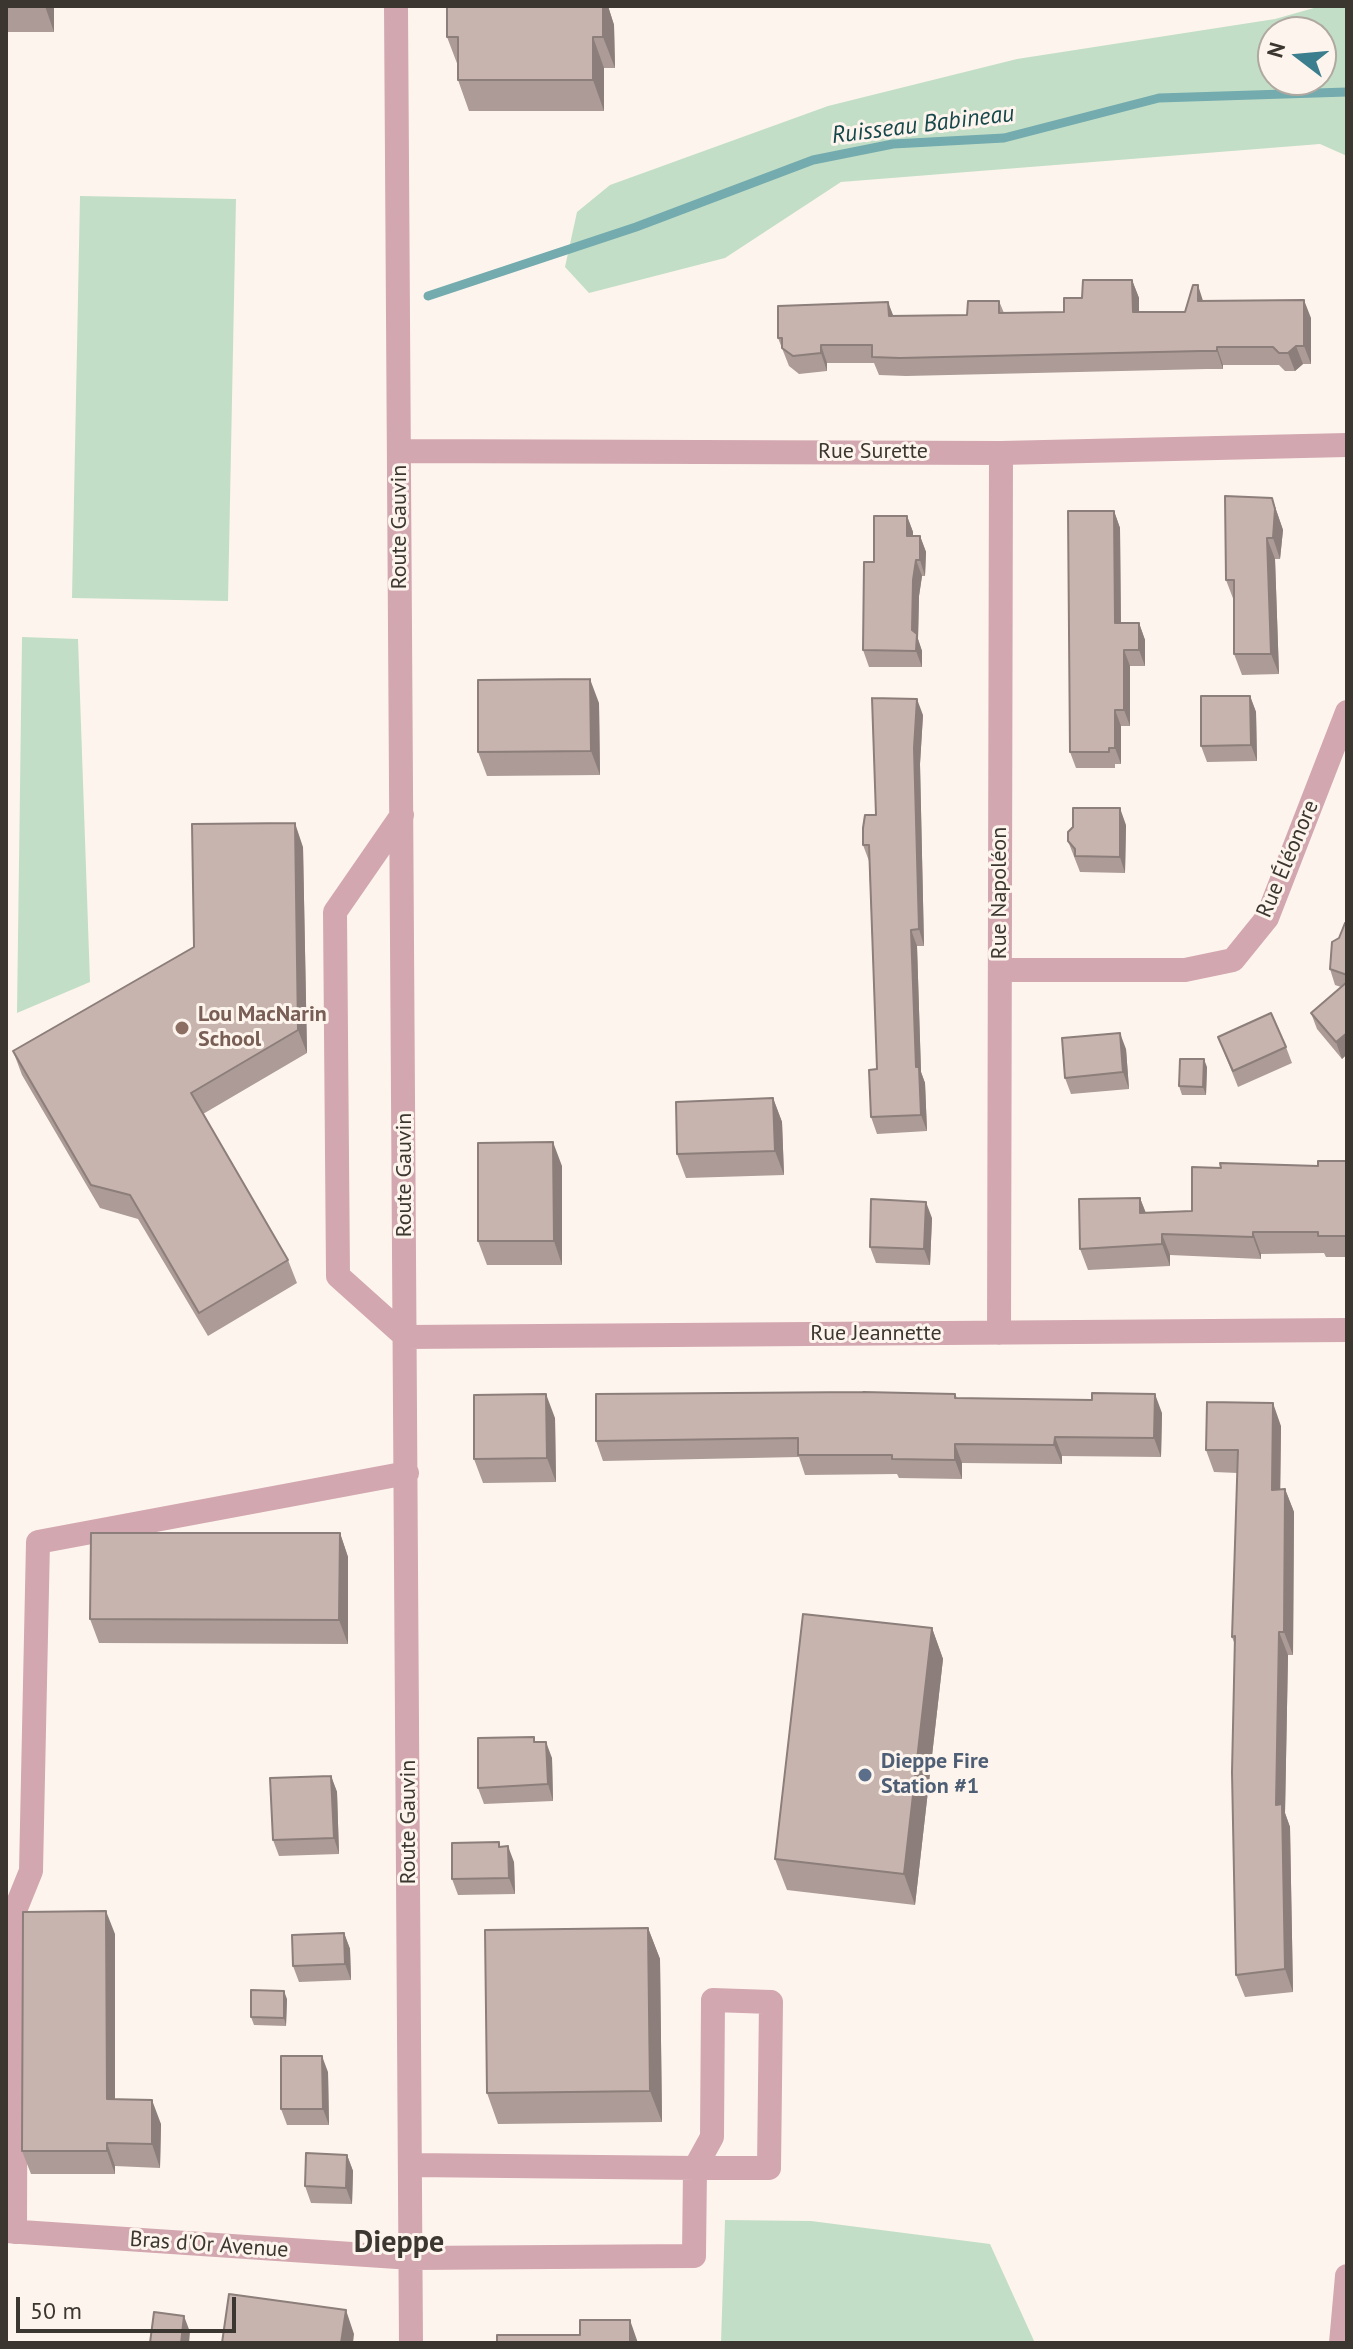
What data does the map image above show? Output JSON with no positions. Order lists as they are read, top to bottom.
{
  "streets": {
    "street": [
      "Rue Surette",
      "Route Gauvin",
      "Rue Éléonore",
      "Rue Napoléon",
      "Rue Jeannette",
      "Bras d'Or Avenue"
    ]
  },
  "crossings": [
    ["Rue Surette", "Route Gauvin"],
    ["Rue Surette", "Rue Napoléon"],
    ["Route Gauvin", "Rue Jeannette"],
    ["Route Gauvin", "Bras d'Or Avenue"],
    ["Rue Éléonore", "Rue Napoléon"],
    ["Rue Napoléon", "Rue Jeannette"]
  ],
  "districts": ["Dieppe"],
  "water": ["Ruisseau Babineau"],
  "places": ["Lou MacNarin School", "Dieppe Fire Station #1"],
  "scale_bar": "50 m",
  "north": "left"
}
